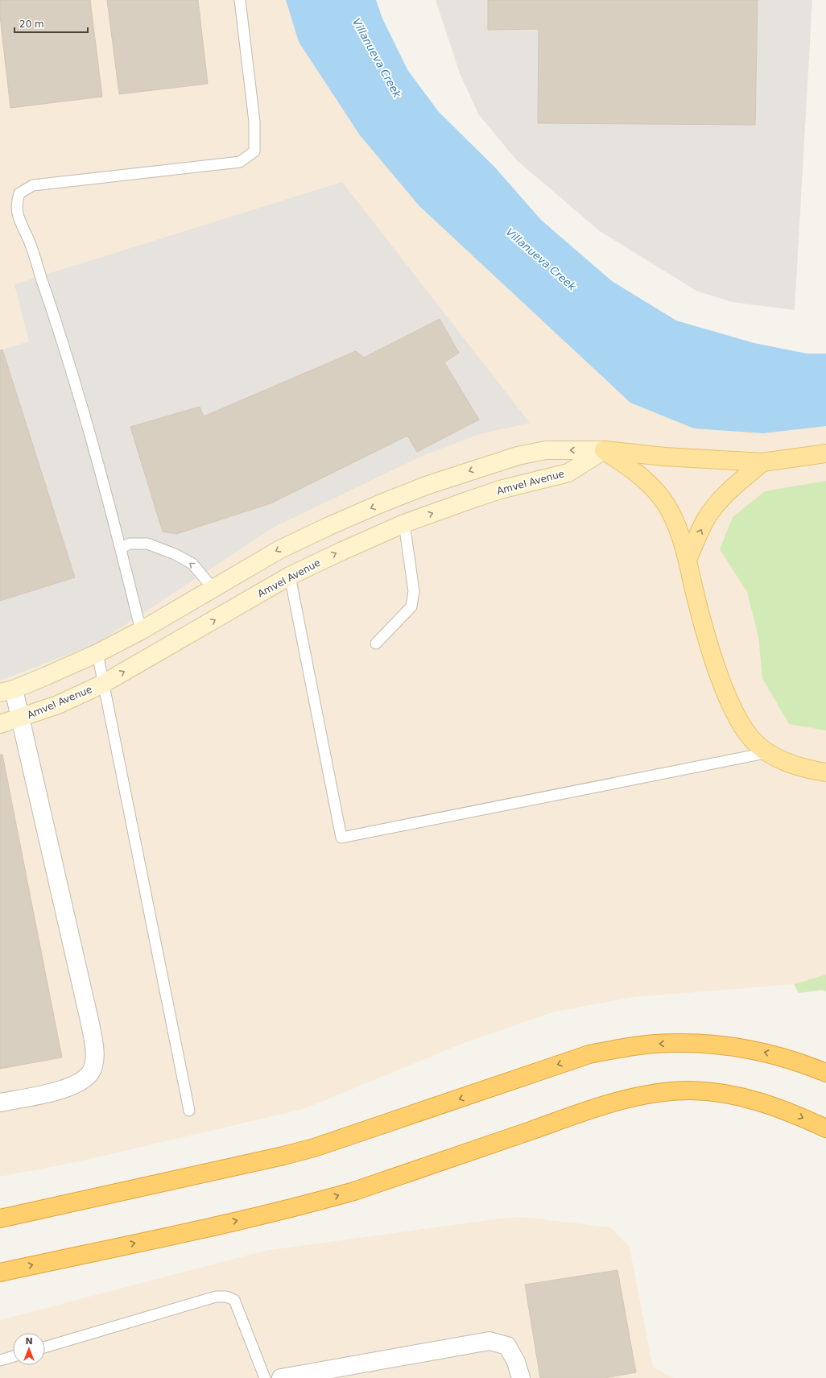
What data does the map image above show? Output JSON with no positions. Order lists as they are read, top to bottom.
{
  "streets": {
    "main road": ["Amvel Avenue"]
  },
  "water": ["Villanueva Creek"],
  "scale_bar": "20 m",
  "north": "top"
}
